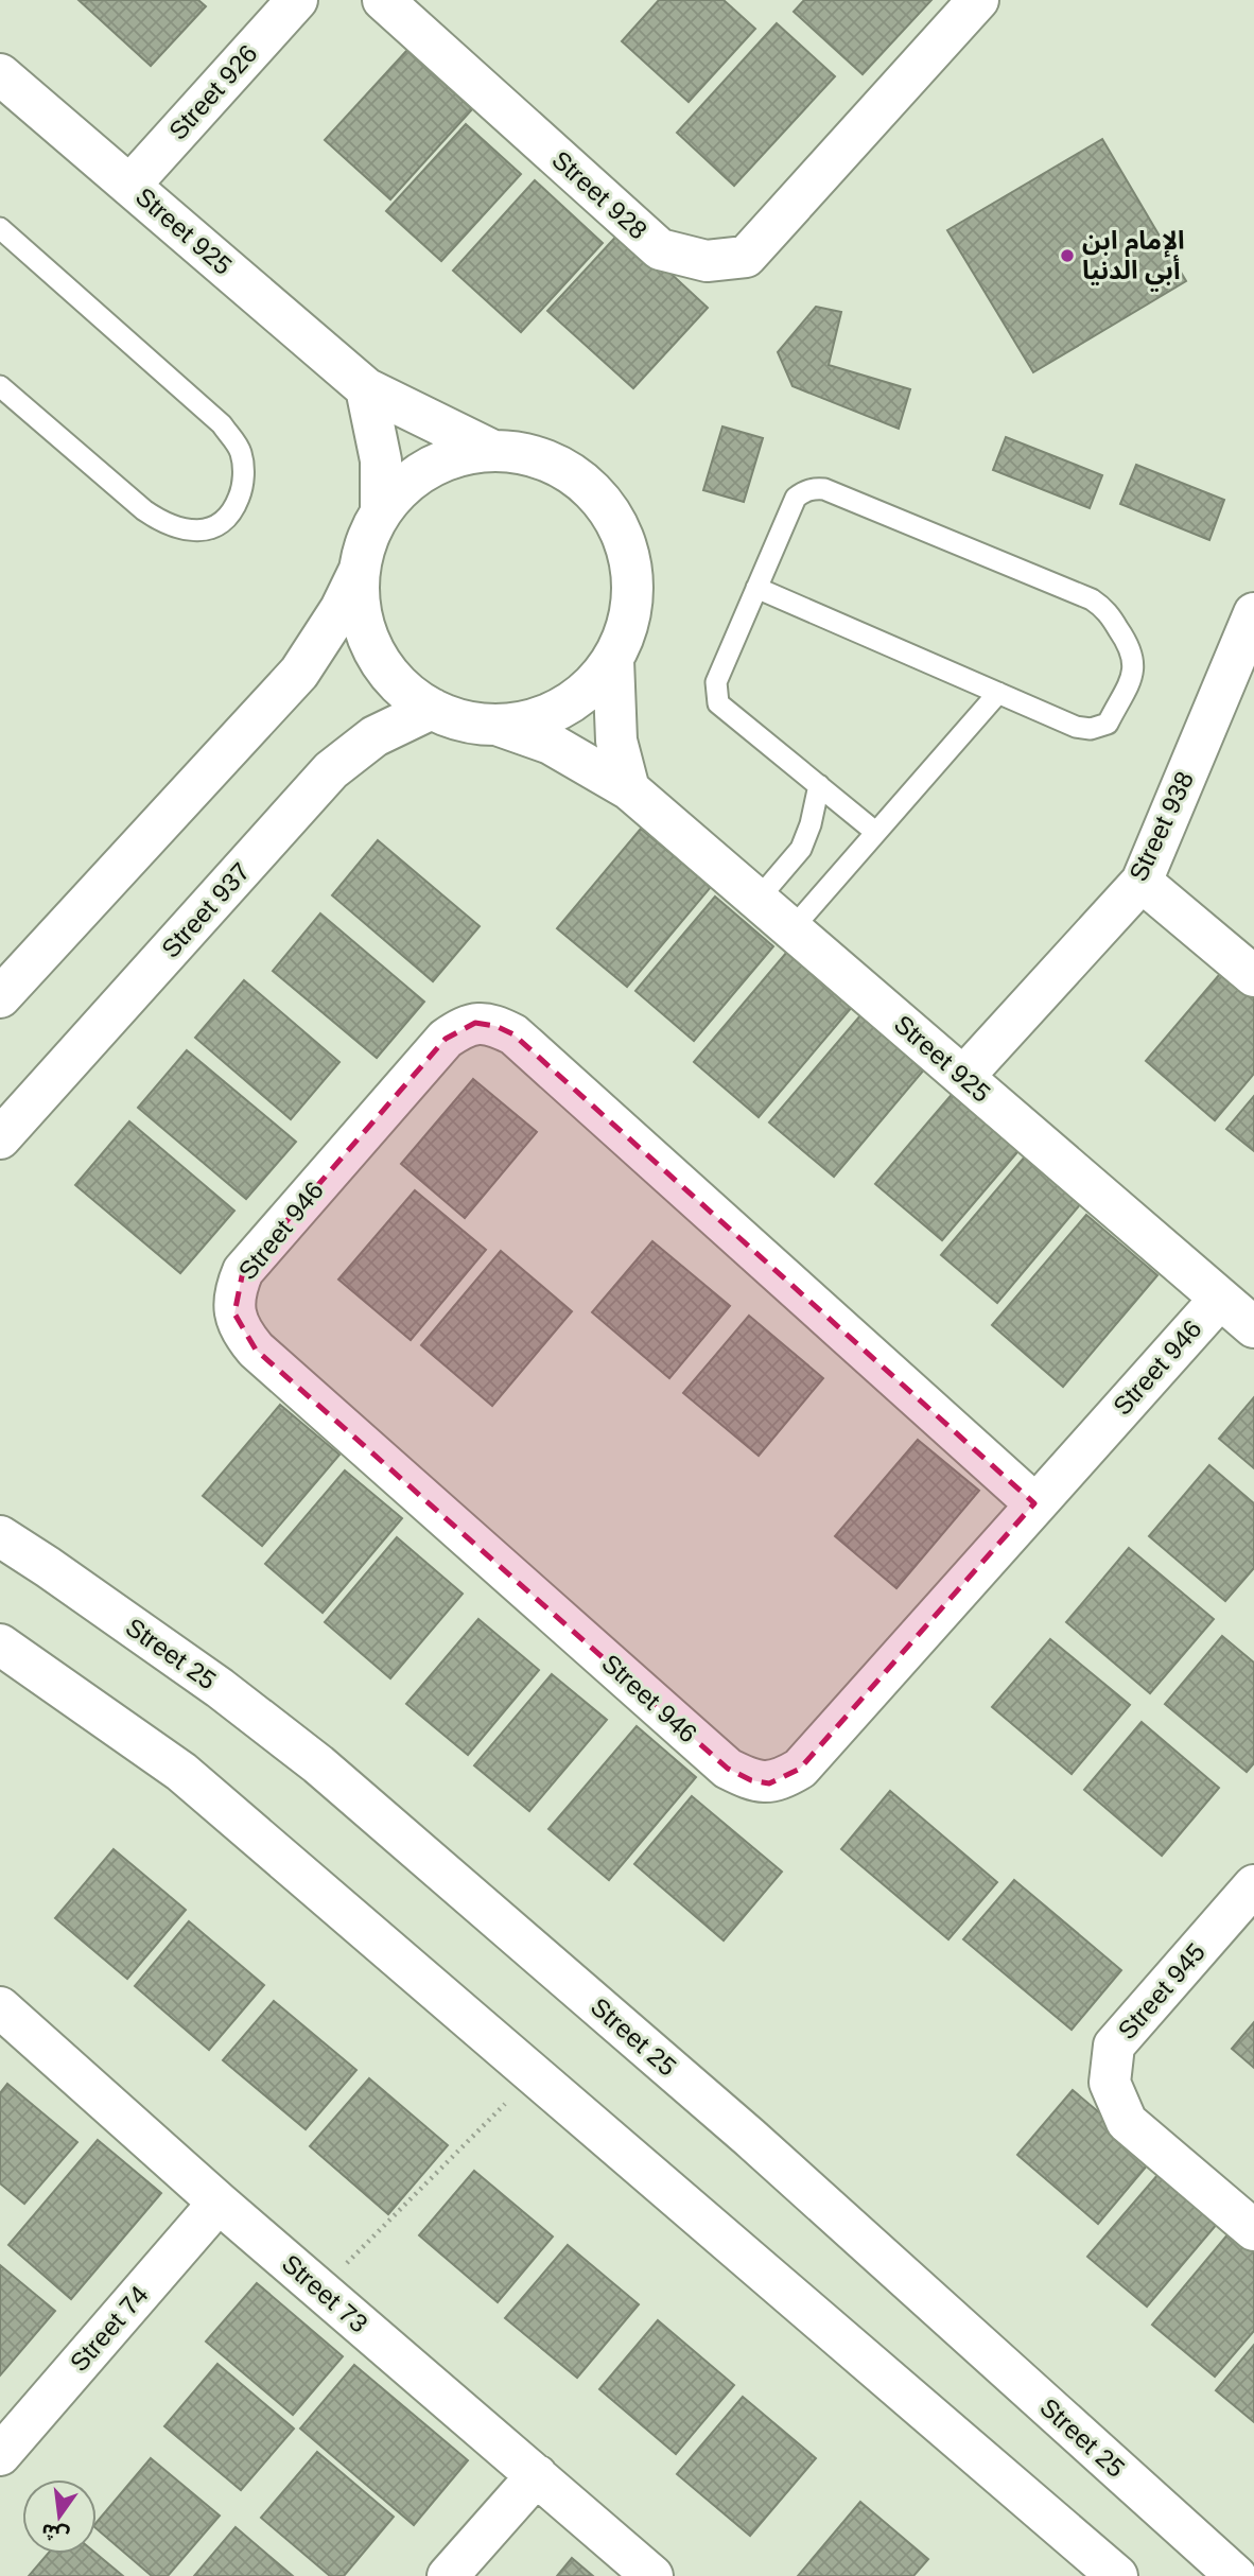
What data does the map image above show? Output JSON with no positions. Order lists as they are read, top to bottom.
{
  "streets": {
    "street": [
      "Street 926",
      "Street 928",
      "Street 925",
      "Street 938",
      "Street 937",
      "Street 946",
      "Street 25",
      "Street 945",
      "Street 73",
      "Street 74"
    ]
  },
  "crossings": [
    ["Street 926", "Street 925"],
    ["Street 925", "Street 938"],
    ["Street 925", "Street 946"],
    ["Street 73", "Street 74"]
  ],
  "places": ["الإمام ابن أبي الدنيا"],
  "north": "bottom"
}
